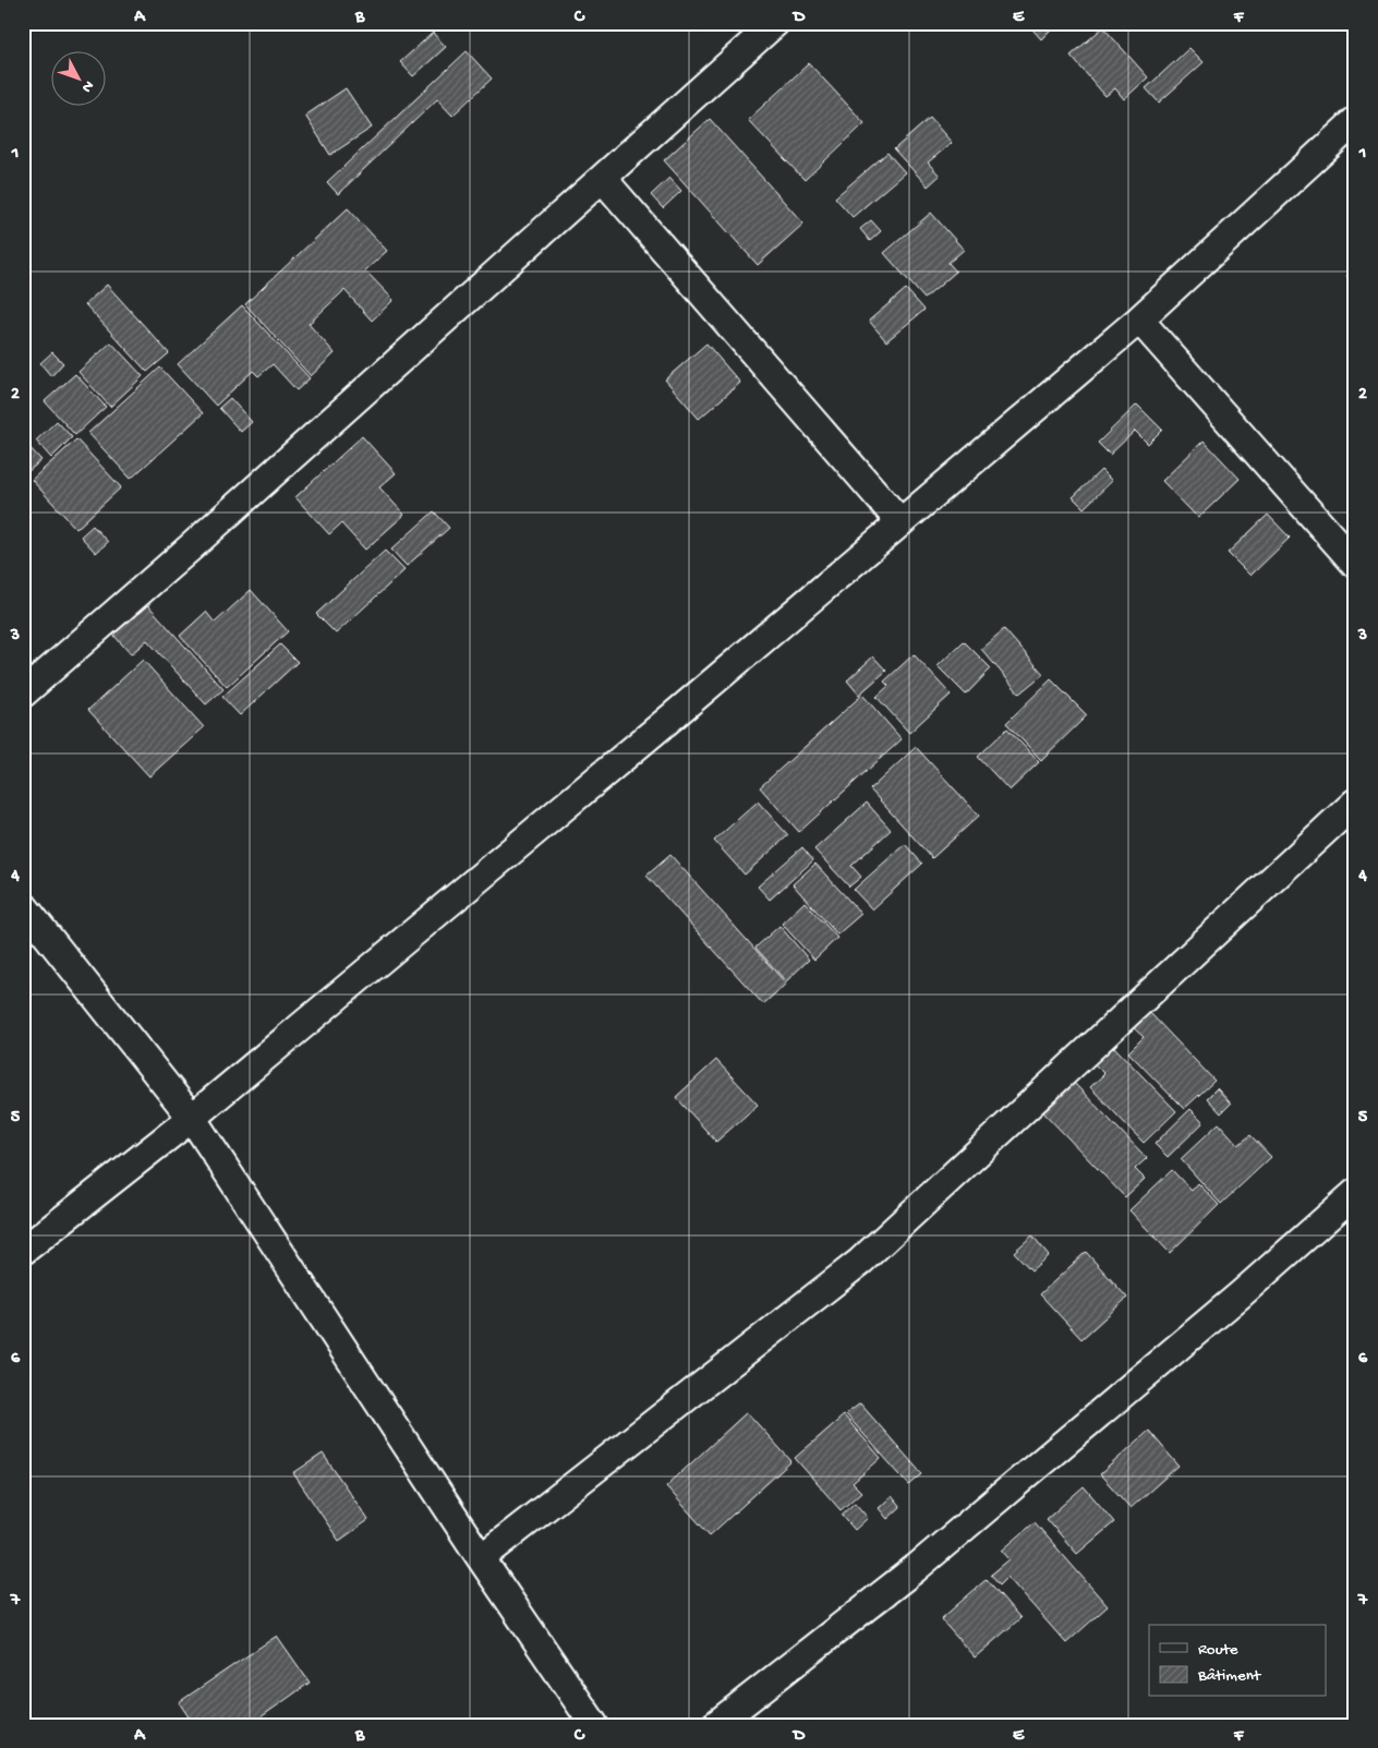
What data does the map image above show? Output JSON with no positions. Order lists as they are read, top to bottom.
{
  "legend": ["Route", "Bâtiment"],
  "north": "bottom right",
  "grid": {
    "columns": [
      "A",
      "B",
      "C",
      "D",
      "E",
      "F"
    ],
    "rows": [
      "1",
      "2",
      "3",
      "4",
      "5",
      "6",
      "7"
    ]
  }
}
